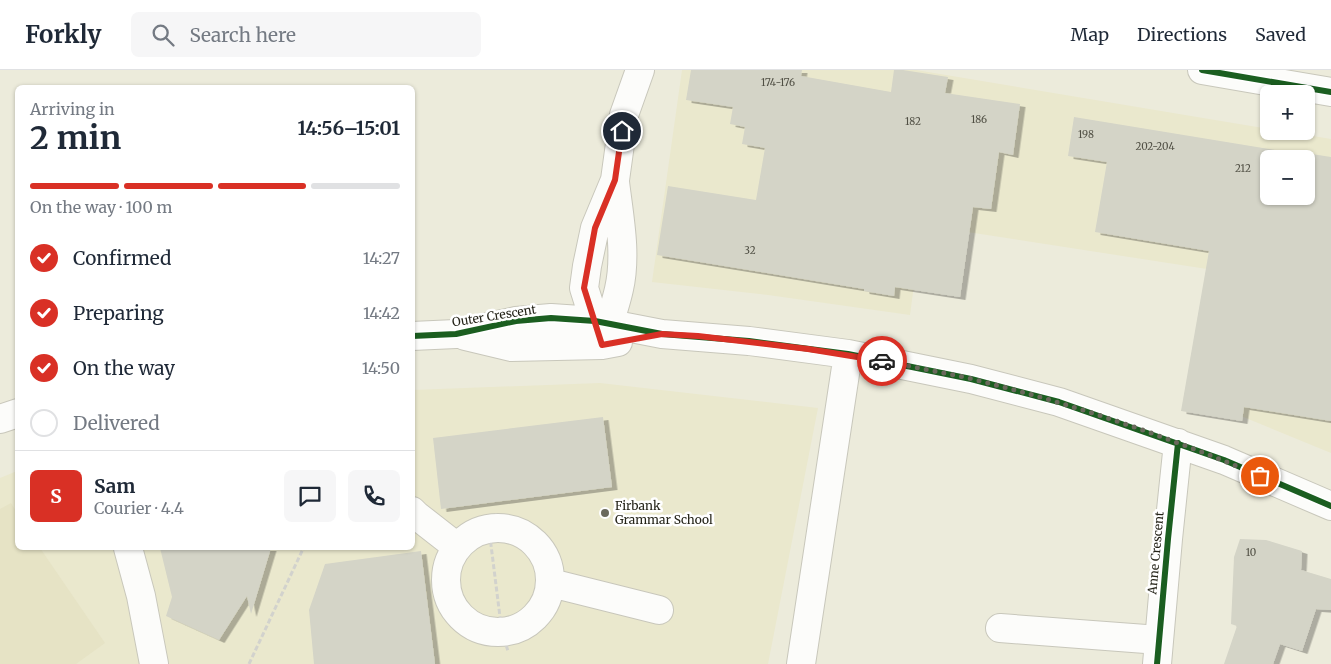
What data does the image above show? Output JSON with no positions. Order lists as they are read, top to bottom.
{
  "streets": {
    "street": ["Outer Crescent", "Anne Crescent"]
  },
  "crossings": [
    ["Outer Crescent", "Anne Crescent"]
  ],
  "places": ["Firbank Grammar School"],
  "house_numbers": [
    "174-176",
    "186",
    "182",
    "198",
    "202-204",
    "212",
    "32",
    "10"
  ],
  "page": {
    "header": "Forkly",
    "search": "Search here",
    "nav": ["Map", "Directions", "Saved"],
    "map_buttons": ["+", "−"],
    "heading": ["2 min", "Arriving in", "14:56–15:01"],
    "panel": ["Sam", "Courier · 4.4"],
    "bar": "On the way · 100 m",
    "list": [
      ["Confirmed", "14:27"],
      ["Preparing", "14:42"],
      ["On the way", "14:50"],
      "Delivered"
    ],
    "round": "S"
  }
}
